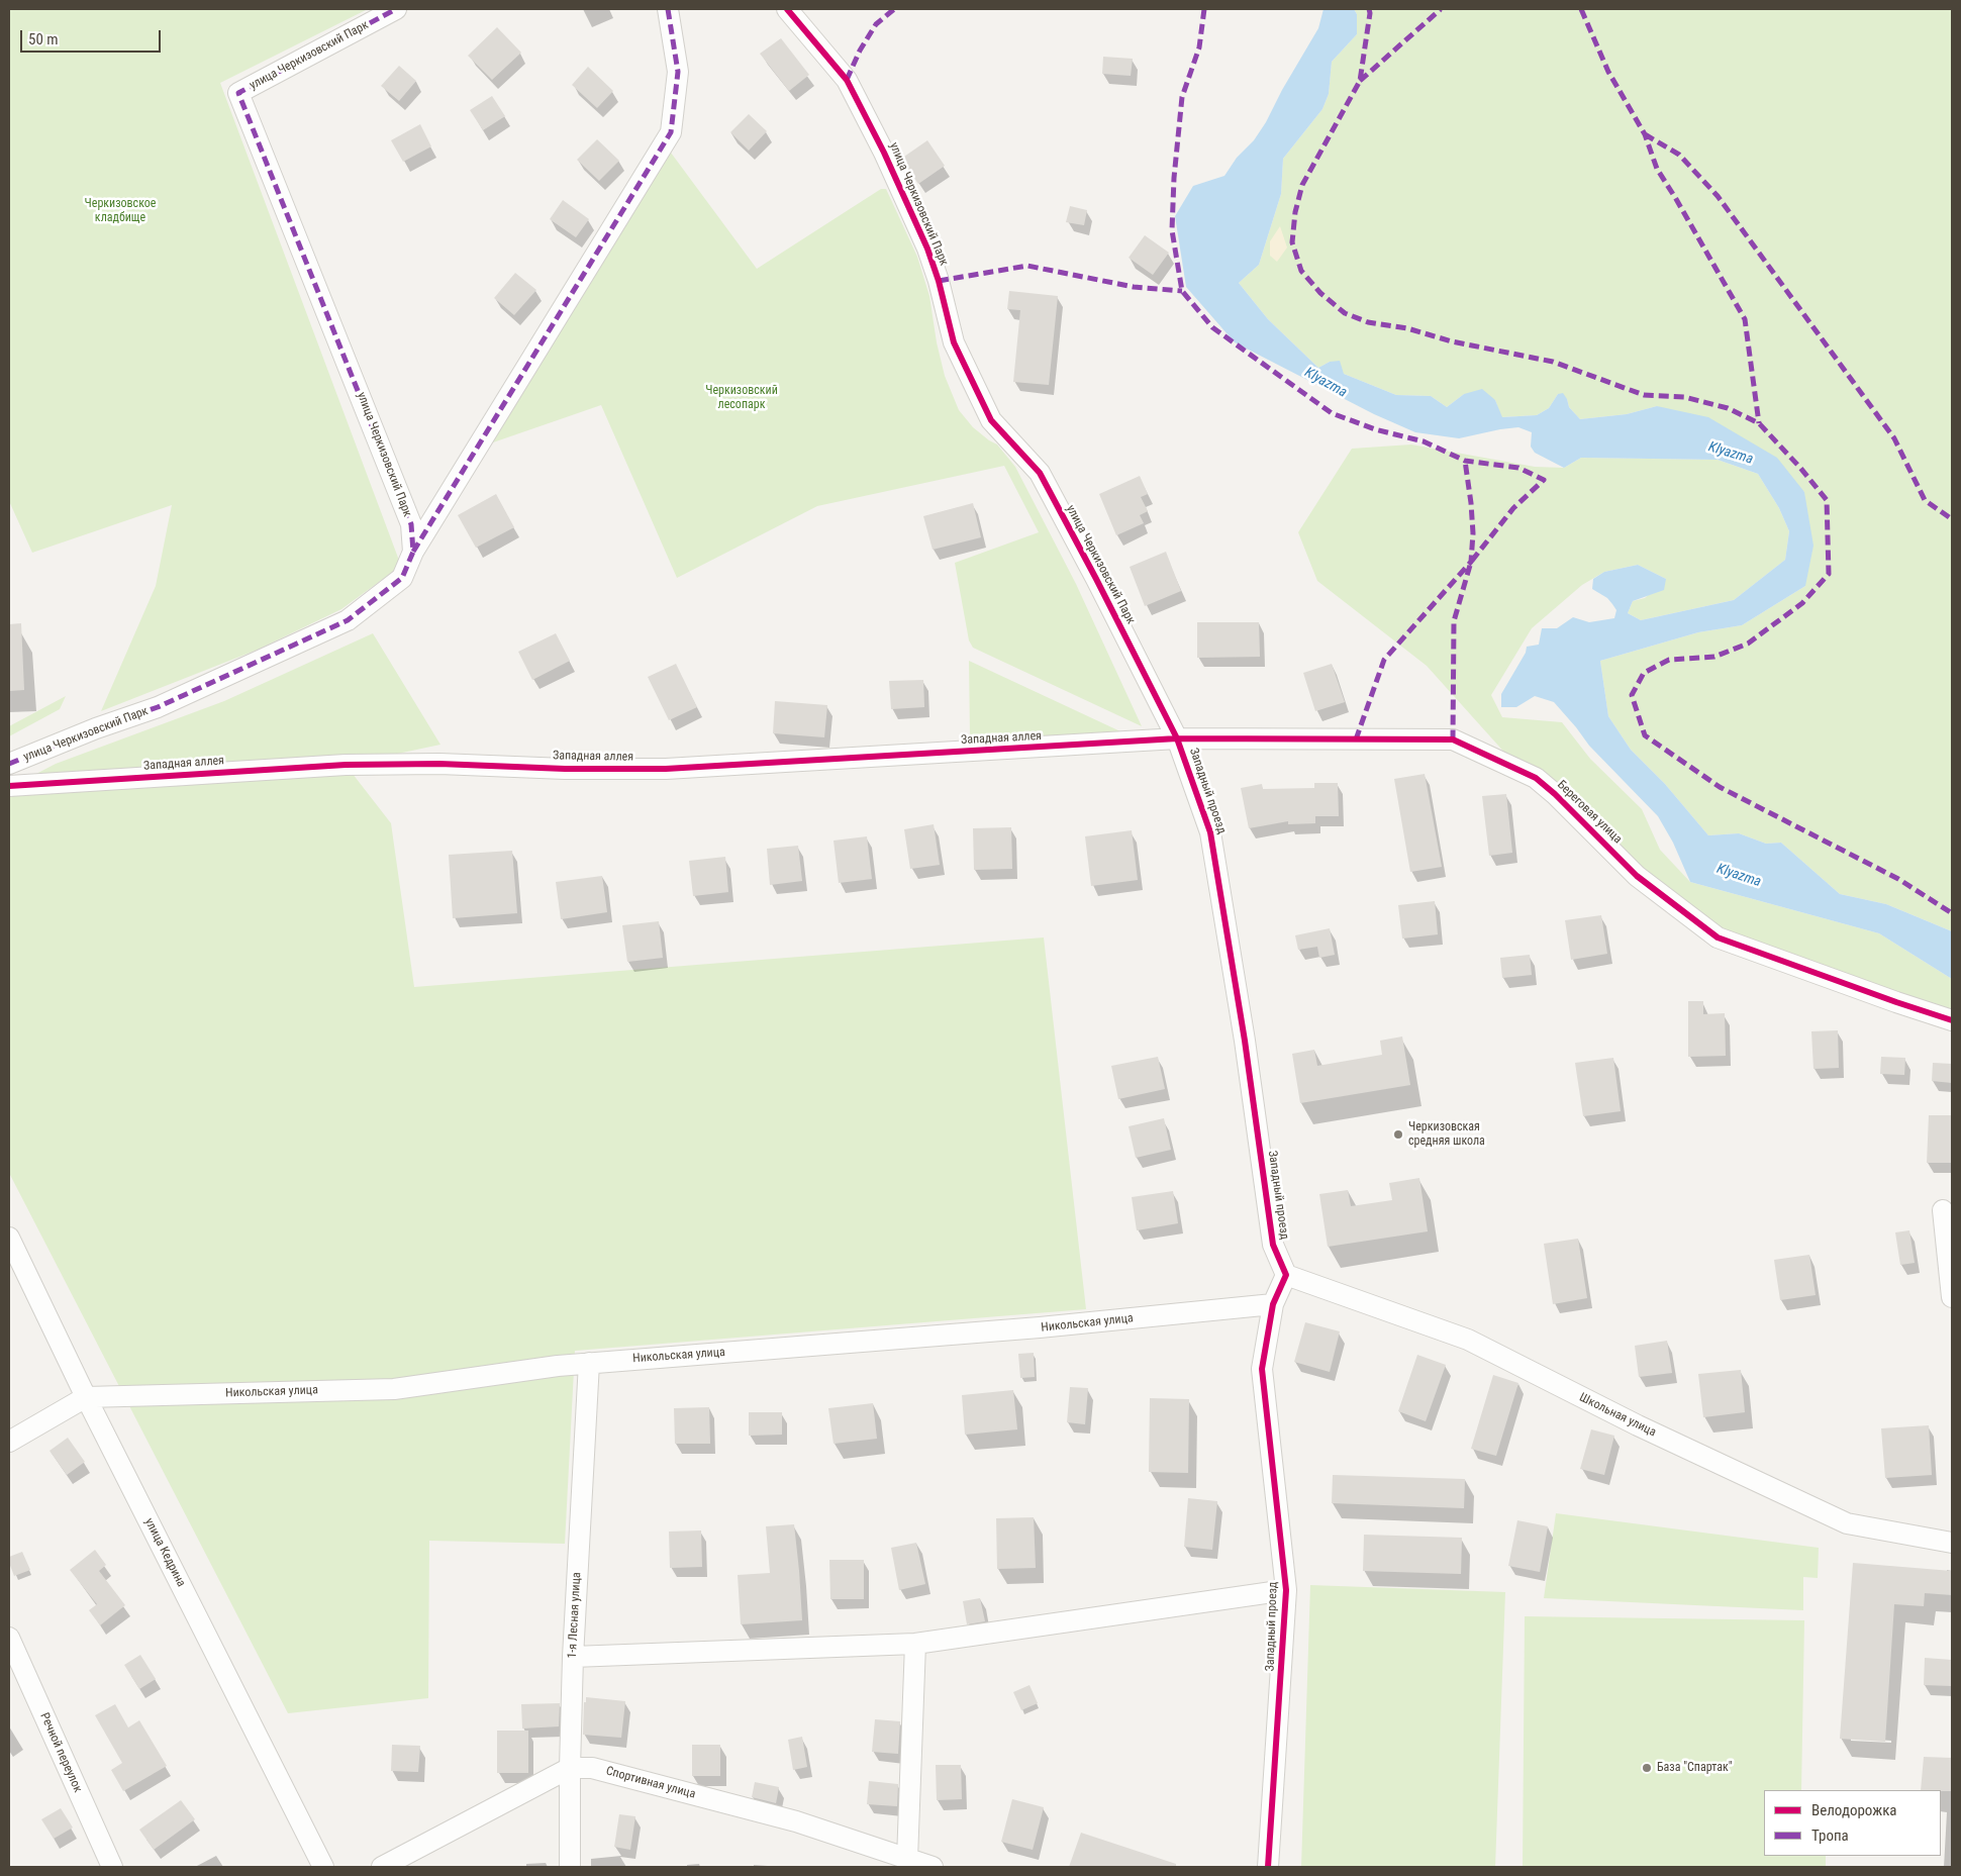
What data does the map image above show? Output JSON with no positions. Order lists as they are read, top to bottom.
{
  "streets": {
    "street": [
      "улица Черкизовский Парк",
      "Западная аллея",
      "Западный проезд",
      "Береговая улица",
      "Никольская улица",
      "Школьная улица",
      "улица Кедрина",
      "1-я Лесная улица",
      "Речной переулок",
      "Спортивная улица"
    ]
  },
  "crossings": [
    ["улица Черкизовский Парк", "Западная аллея"],
    ["улица Черкизовский Парк", "Западный проезд"],
    ["улица Черкизовский Парк", "Береговая улица"],
    ["Западная аллея", "Западный проезд"],
    ["Западная аллея", "Береговая улица"],
    ["Западный проезд", "Береговая улица"],
    ["Западный проезд", "Никольская улица"],
    ["Западный проезд", "Школьная улица"],
    ["Никольская улица", "улица Кедрина"],
    ["Никольская улица", "1-я Лесная улица"],
    ["1-я Лесная улица", "Спортивная улица"]
  ],
  "water": ["Klyazma"],
  "parks": ["Черкизовское кладбище", "Черкизовский лесопарк"],
  "places": ["Черкизовская средняя школа", "База \"Спартак\""],
  "legend": ["Велодорожка", "Тропа"],
  "scale_bar": "50 m"
}
